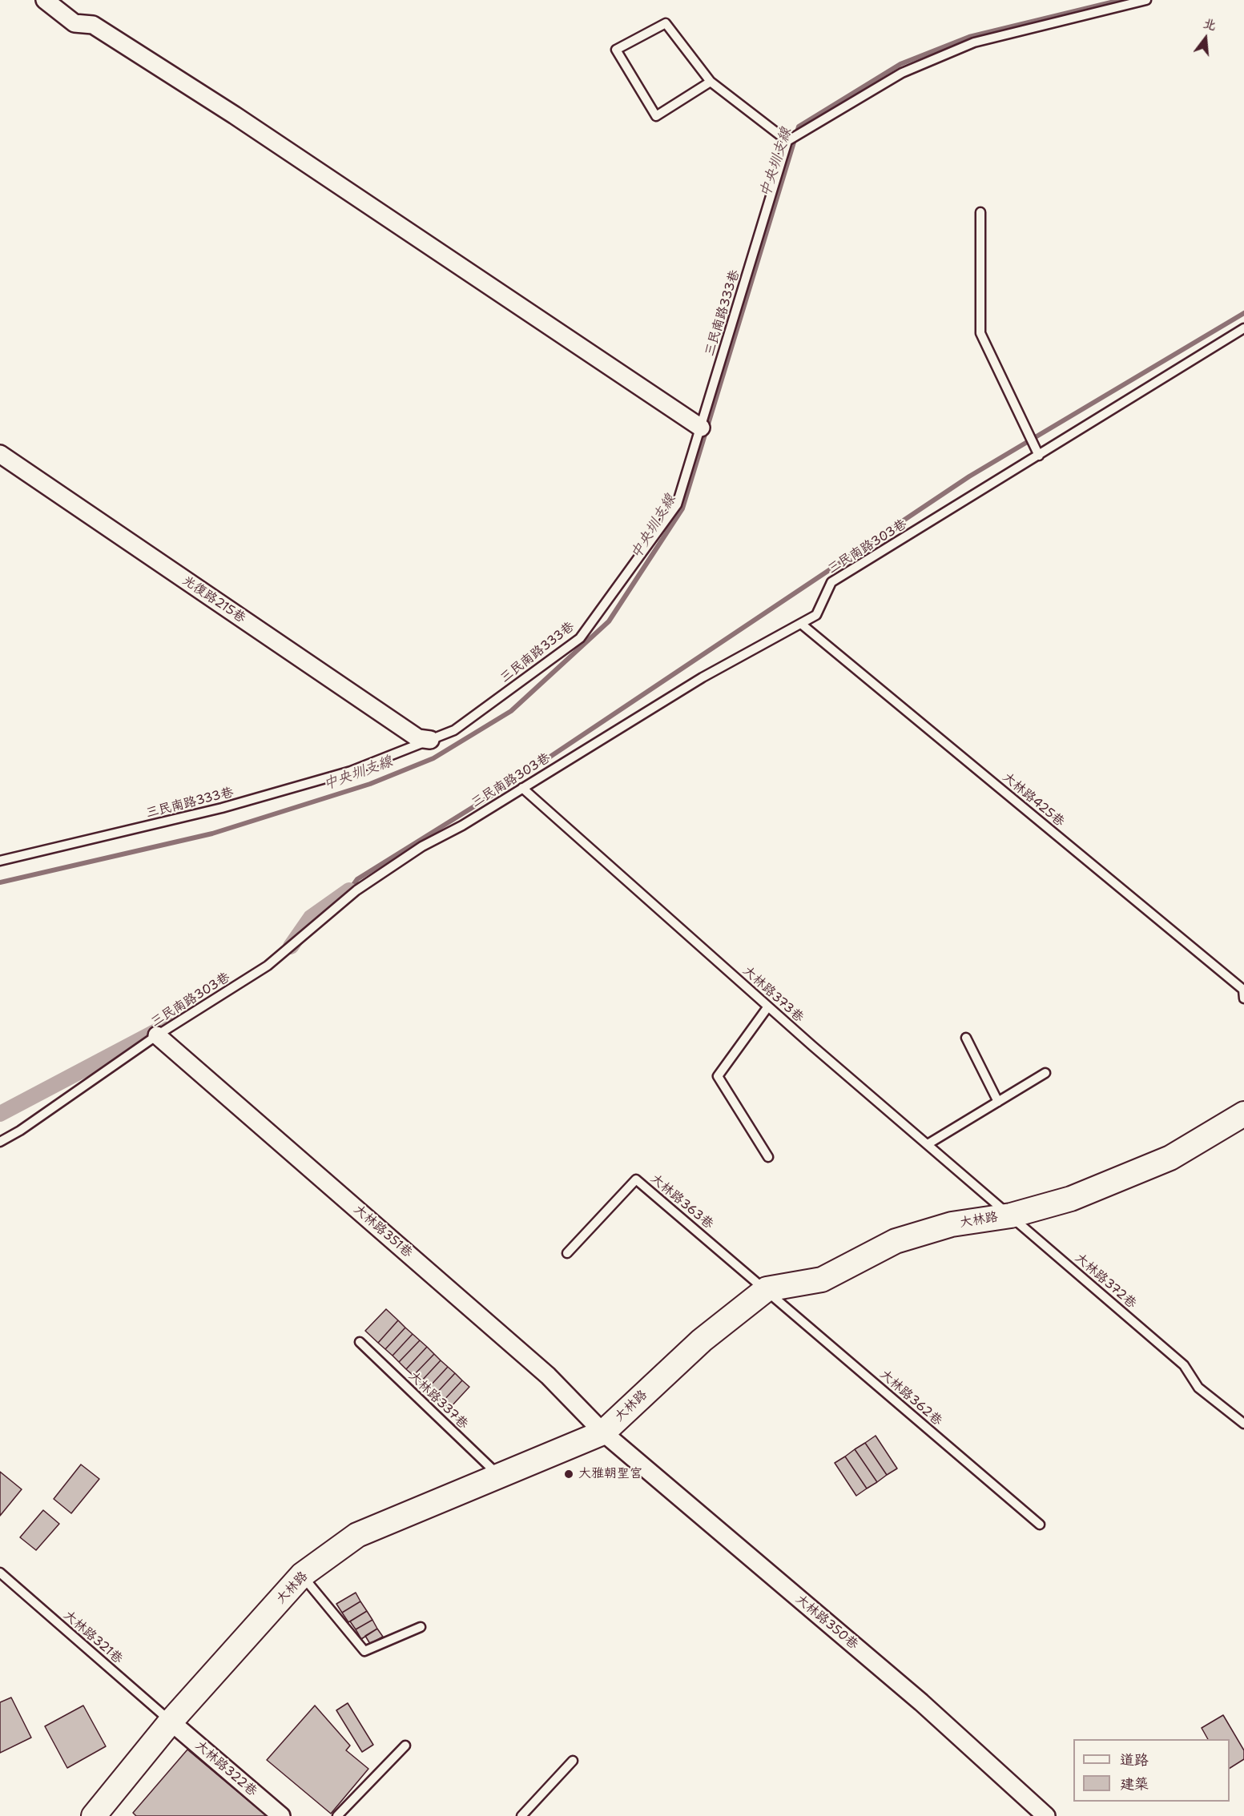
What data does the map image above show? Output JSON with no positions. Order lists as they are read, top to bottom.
{
  "streets": {
    "street": [
      "光復路215巷",
      "大林路",
      "大林路351巷",
      "大林路350巷",
      "大林路322巷"
    ],
    "lane": [
      "三民南路333巷",
      "三民南路303巷",
      "大林路425巷",
      "大林路373巷",
      "大林路363巷",
      "大林路372巷",
      "大林路362巷",
      "大林路337巷",
      "大林路321巷"
    ]
  },
  "crossings": [
    ["三民南路333巷", "光復路215巷"],
    ["三民南路303巷", "大林路425巷"],
    ["三民南路303巷", "大林路373巷"],
    ["三民南路303巷", "大林路351巷"],
    ["大林路373巷", "大林路"],
    ["大林路373巷", "大林路372巷"],
    ["大林路363巷", "大林路"],
    ["大林路363巷", "大林路362巷"],
    ["大林路", "大林路351巷"],
    ["大林路", "大林路372巷"],
    ["大林路", "大林路362巷"],
    ["大林路", "大林路337巷"],
    ["大林路", "大林路350巷"],
    ["大林路", "大林路321巷"],
    ["大林路", "大林路322巷"],
    ["大林路351巷", "大林路350巷"],
    ["大林路321巷", "大林路322巷"]
  ],
  "water": ["中央圳支線"],
  "places": ["大雅朝聖宮"],
  "legend": ["道路", "建築"],
  "north": "top"
}
